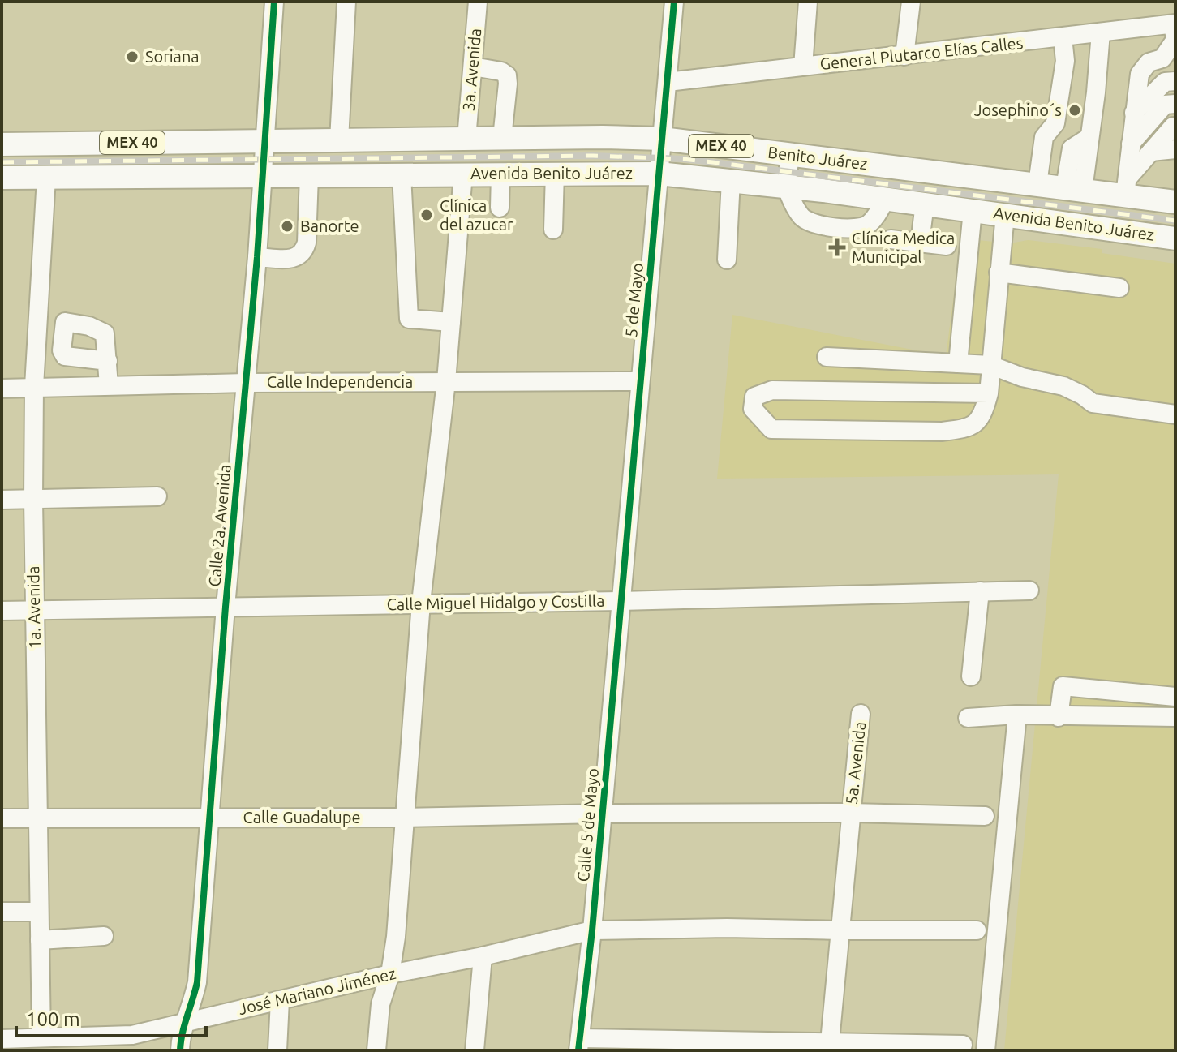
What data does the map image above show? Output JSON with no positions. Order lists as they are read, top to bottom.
{
  "streets": {
    "main road": ["MEX 40", "Benito Juárez", "Avenida Benito Juárez"],
    "street": [
      "General Plutarco Elías Calles",
      "3a. Avenida",
      "5 de Mayo",
      "Calle Independencia",
      "Calle 2a. Avenida",
      "Calle Miguel Hidalgo y Costilla",
      "1a. Avenida",
      "5a. Avenida",
      "Calle Guadalupe",
      "Calle 5 de Mayo",
      "José Mariano Jiménez"
    ]
  },
  "crossings": [
    ["General Plutarco Elías Calles", "5 de Mayo"],
    ["3a. Avenida", "Benito Juárez"],
    ["MEX 40", "Benito Juárez"],
    ["MEX 40", "Calle 2a. Avenida"],
    ["Benito Juárez", "5 de Mayo"],
    ["Benito Juárez", "Calle 2a. Avenida"],
    ["Avenida Benito Juárez", "5 de Mayo"],
    ["Avenida Benito Juárez", "Calle 2a. Avenida"],
    ["Avenida Benito Juárez", "1a. Avenida"],
    ["5 de Mayo", "Calle Independencia"],
    ["5 de Mayo", "Calle Miguel Hidalgo y Costilla"],
    ["5 de Mayo", "Calle 5 de Mayo"],
    ["Calle Independencia", "Calle 2a. Avenida"],
    ["Calle Independencia", "1a. Avenida"],
    ["Calle 2a. Avenida", "Calle Miguel Hidalgo y Costilla"],
    ["Calle 2a. Avenida", "Calle Guadalupe"],
    ["Calle 2a. Avenida", "José Mariano Jiménez"],
    ["Calle Miguel Hidalgo y Costilla", "1a. Avenida"],
    ["Calle Miguel Hidalgo y Costilla", "Calle 5 de Mayo"],
    ["1a. Avenida", "Calle Guadalupe"],
    ["1a. Avenida", "José Mariano Jiménez"],
    ["5a. Avenida", "Calle Guadalupe"],
    ["5a. Avenida", "José Mariano Jiménez"],
    ["Calle Guadalupe", "Calle 5 de Mayo"],
    ["Calle 5 de Mayo", "José Mariano Jiménez"]
  ],
  "places": {
    "other": [
      "Soriana",
      "Josephino´s",
      "Clínica del azucar",
      "Banorte"
    ],
    "health": ["Clínica Medica Municipal"]
  },
  "scale_bar": "100 m"
}
